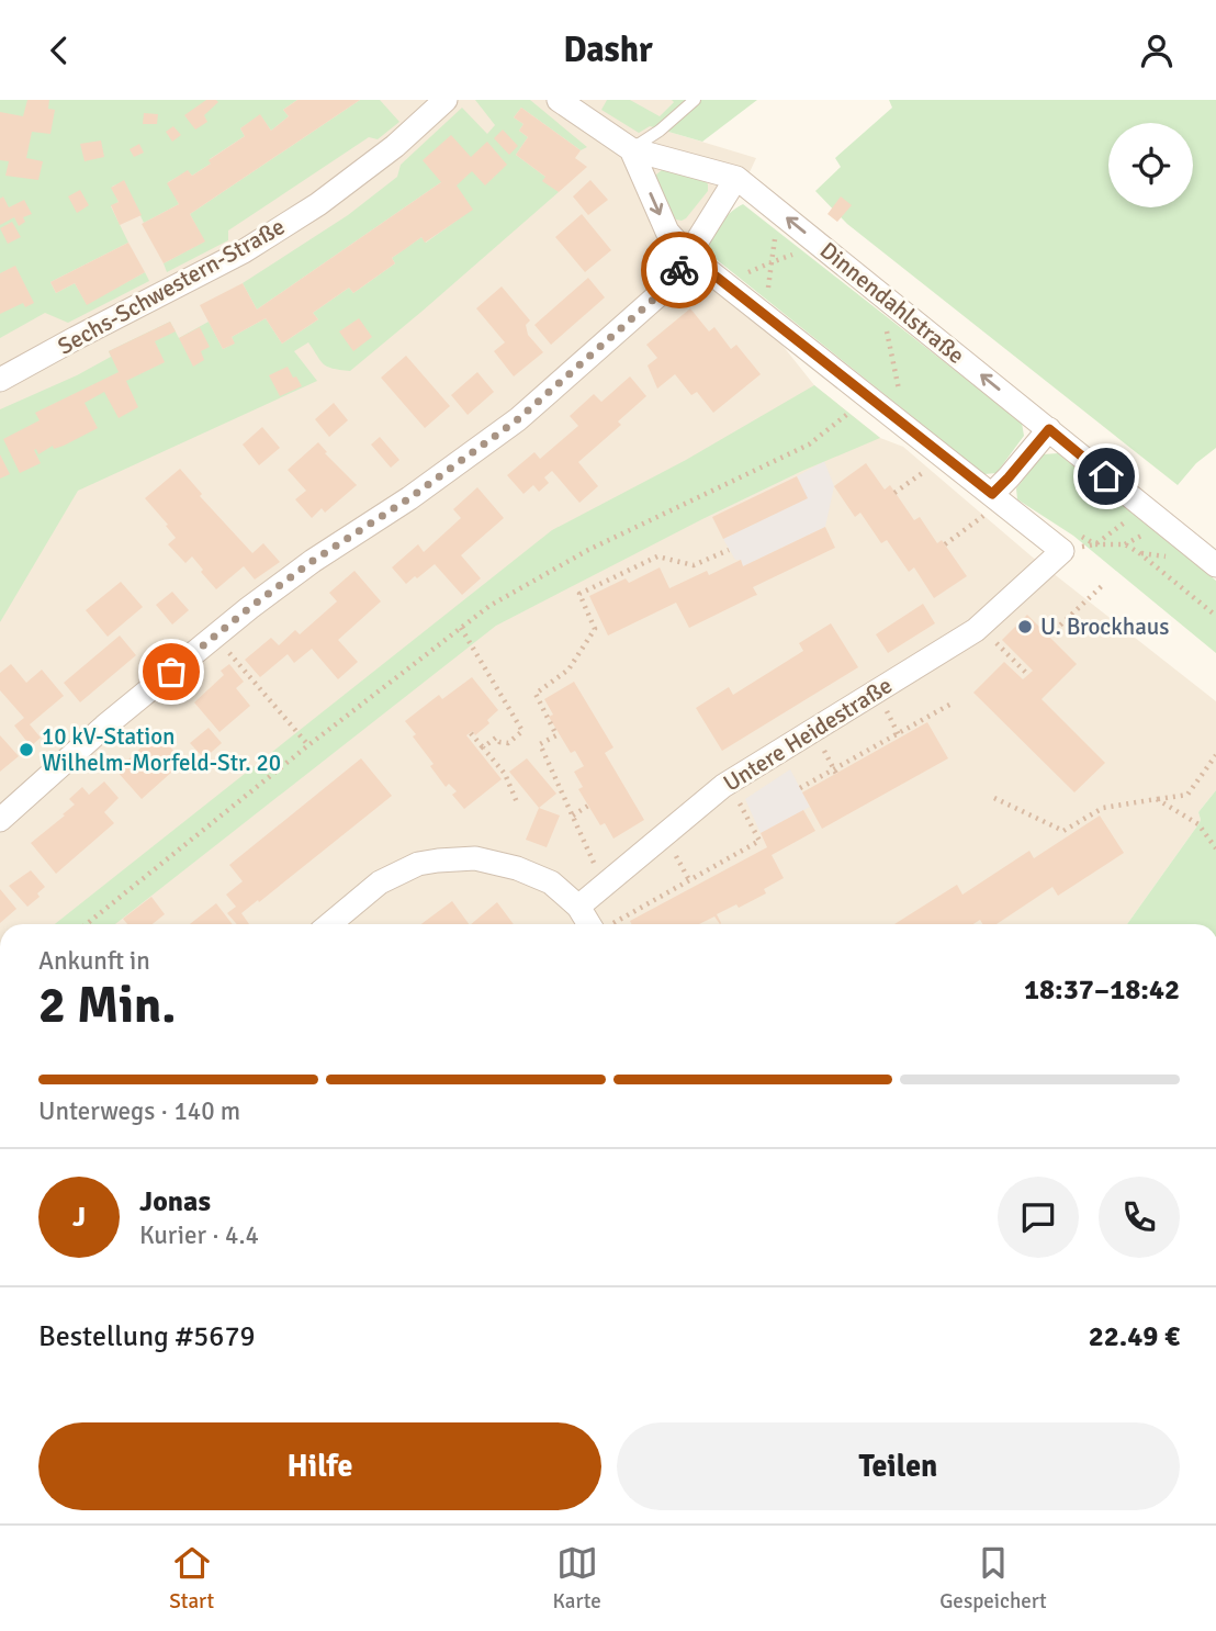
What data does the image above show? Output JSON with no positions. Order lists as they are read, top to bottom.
{
  "streets": {
    "street": ["Sechs-Schwestern-Straße", "Dinnendahlstraße", "Untere Heidestraße"]
  },
  "places": ["U. Brockhaus", "10 kV-Station Wilhelm-Morfeld-Str. 20"],
  "page": {
    "header": "Dashr",
    "heading": ["2 Min.", "Ankunft in", "18:37–18:42"],
    "panel": [
      "Jonas",
      "Kurier · 4.4",
      "Bestellung #5679",
      "22.49 €"
    ],
    "bar": "Unterwegs · 140 m",
    "round": "J",
    "buttons": ["Hilfe", "Teilen"],
    "tabs": ["Start", "Karte", "Gespeichert"]
  }
}
